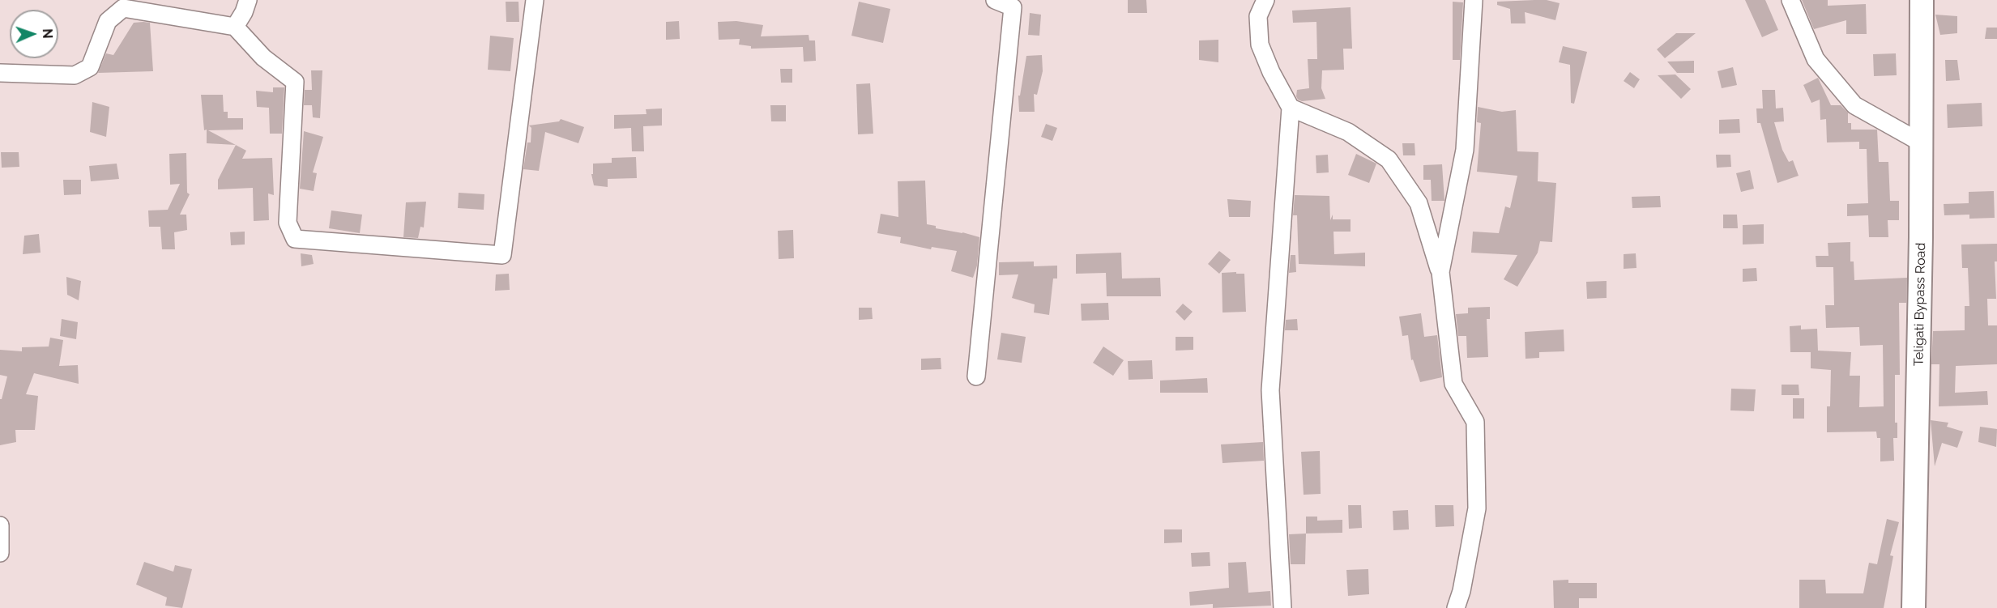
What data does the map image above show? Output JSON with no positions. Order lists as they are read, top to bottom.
{
  "streets": {
    "main road": ["Teligati Bypass Road"]
  },
  "north": "right"
}
